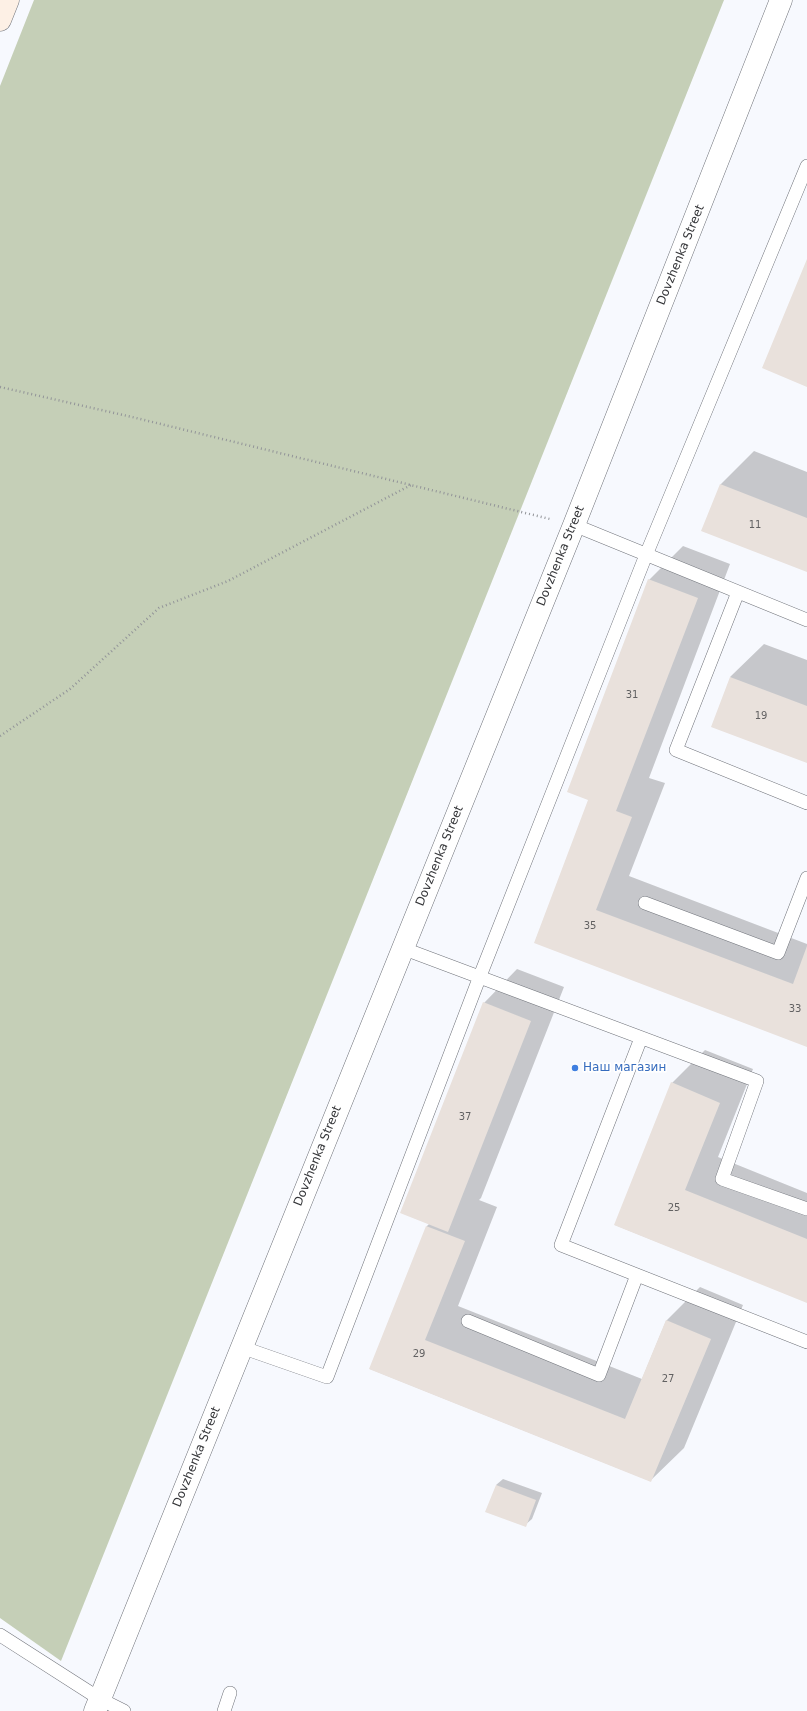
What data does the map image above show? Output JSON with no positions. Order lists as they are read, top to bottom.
{
  "streets": {
    "street": ["Dovzhenka Street"]
  },
  "places": ["Наш магазин"],
  "house_numbers": [
    "11",
    "31",
    "19",
    "35",
    "33",
    "37",
    "25",
    "29",
    "27"
  ]
}
